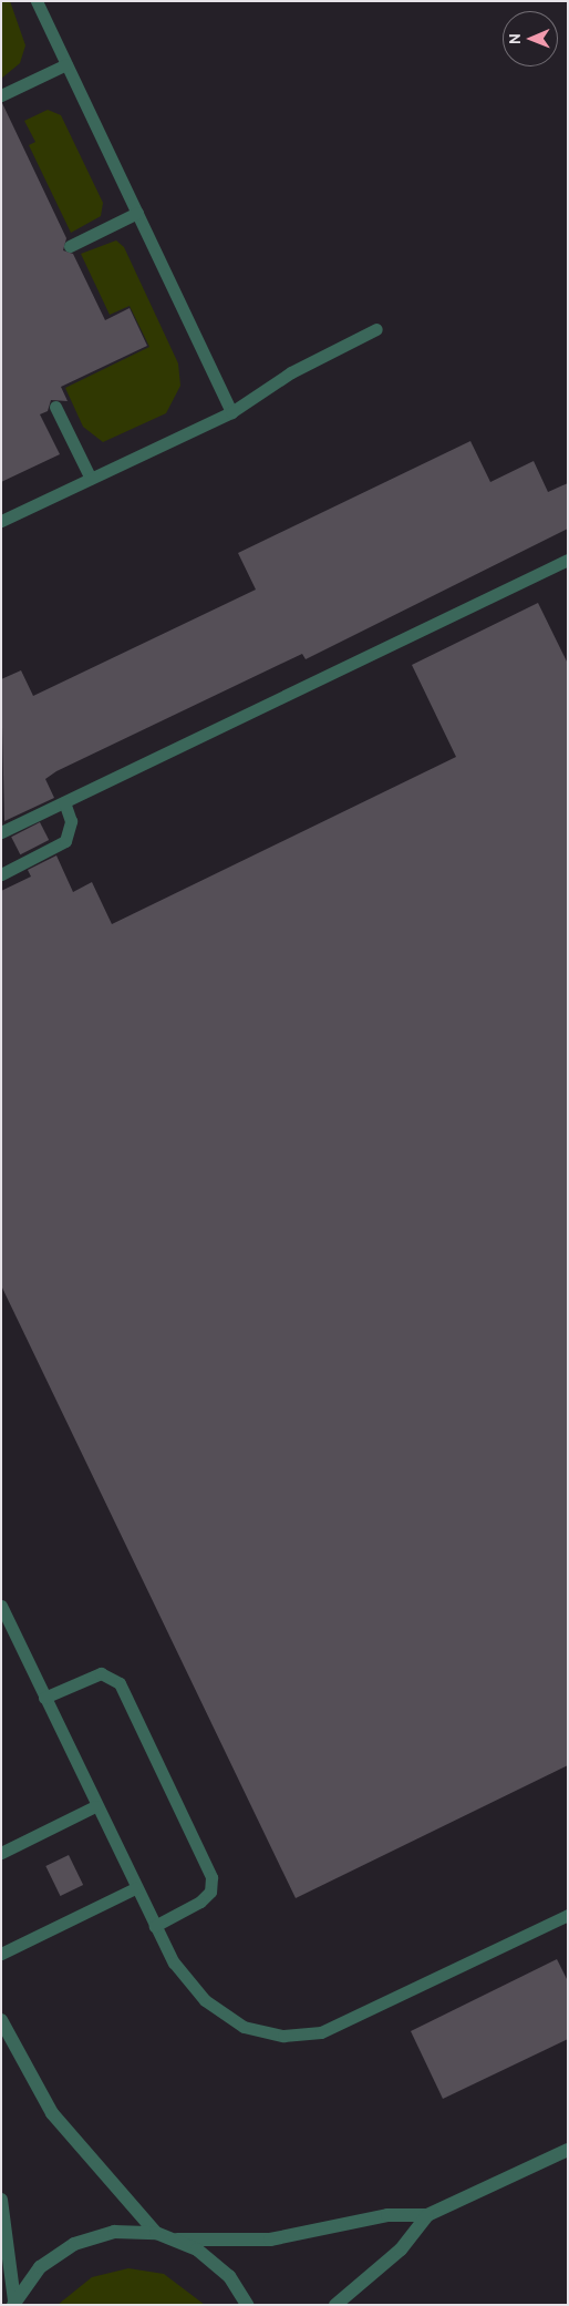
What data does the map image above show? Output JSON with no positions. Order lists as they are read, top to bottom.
{
  "north": "left"
}
